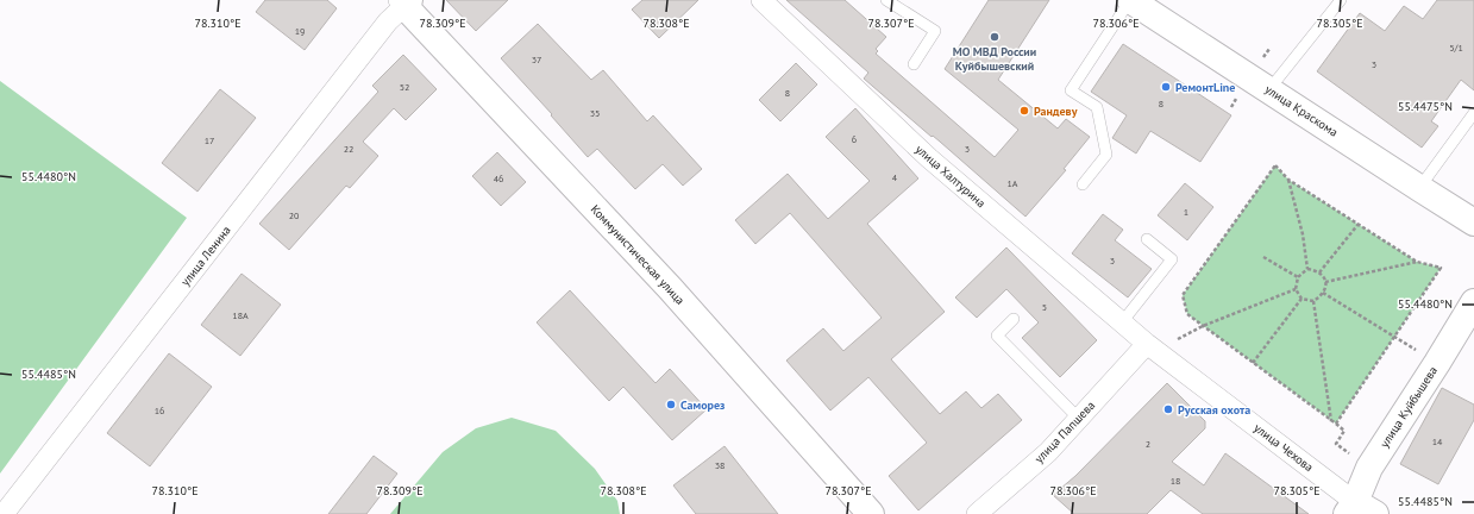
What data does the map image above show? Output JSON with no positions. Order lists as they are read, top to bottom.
{
  "streets": {
    "street": [
      "улица Краскома",
      "улица Халтурина",
      "Коммунистическая улица",
      "улица Ленина",
      "улица Куйбышева",
      "улица Папшева",
      "улица Чехова"
    ]
  },
  "crossings": [
    ["улица Халтурина", "улица Папшева"],
    ["улица Халтурина", "улица Чехова"],
    ["Коммунистическая улица", "улица Ленина"],
    ["улица Куйбышева", "улица Чехова"],
    ["улица Папшева", "улица Чехова"]
  ],
  "places": [
    "МО МВД России Куйбышевский",
    "РемонтLine",
    "Рандеву",
    "Саморез",
    "Русская охота"
  ],
  "house_numbers": [
    "19",
    "5/1",
    "37",
    "3",
    "52",
    "8",
    "8",
    "35",
    "6",
    "17",
    "22",
    "3",
    "4",
    "46",
    "1А",
    "1",
    "20",
    "3",
    "5",
    "18А",
    "16",
    "14",
    "2",
    "38",
    "18"
  ],
  "coordinates": [
    "78.310°E",
    "78.309°E",
    "78.308°E",
    "78.307°E",
    "78.306°E",
    "78.305°E",
    "55.4475°N",
    "55.4480°N",
    "55.4485°N"
  ]
}
